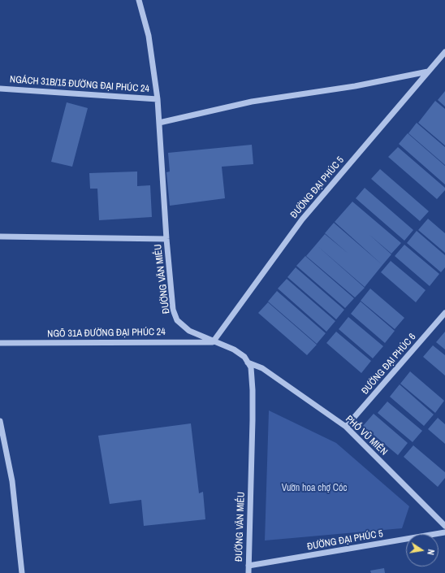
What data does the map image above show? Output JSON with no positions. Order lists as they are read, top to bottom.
{
  "streets": {
    "street": [
      "NGÁCH 31B/15 ĐƯỜNG ĐẠI PHÚC 24",
      "ĐƯỜNG ĐẠI PHÚC 5",
      "ĐƯỜNG VĂN MIẾU",
      "NGÕ 31A ĐƯỜNG ĐẠI PHÚC 24",
      "ĐƯỜNG ĐẠI PHÚC 6",
      "PHỐ VŨ MIÊN"
    ]
  },
  "crossings": [
    ["NGÁCH 31B/15 ĐƯỜNG ĐẠI PHÚC 24", "ĐƯỜNG VĂN MIẾU"],
    ["ĐƯỜNG ĐẠI PHÚC 5", "ĐƯỜNG VĂN MIẾU"],
    ["ĐƯỜNG ĐẠI PHÚC 5", "NGÕ 31A ĐƯỜNG ĐẠI PHÚC 24"],
    ["ĐƯỜNG VĂN MIẾU", "NGÕ 31A ĐƯỜNG ĐẠI PHÚC 24"],
    ["ĐƯỜNG VĂN MIẾU", "PHỐ VŨ MIÊN"],
    ["ĐƯỜNG ĐẠI PHÚC 6", "PHỐ VŨ MIÊN"]
  ],
  "parks": ["Vườn hoa chợ Cóc"],
  "north": "right"
}
